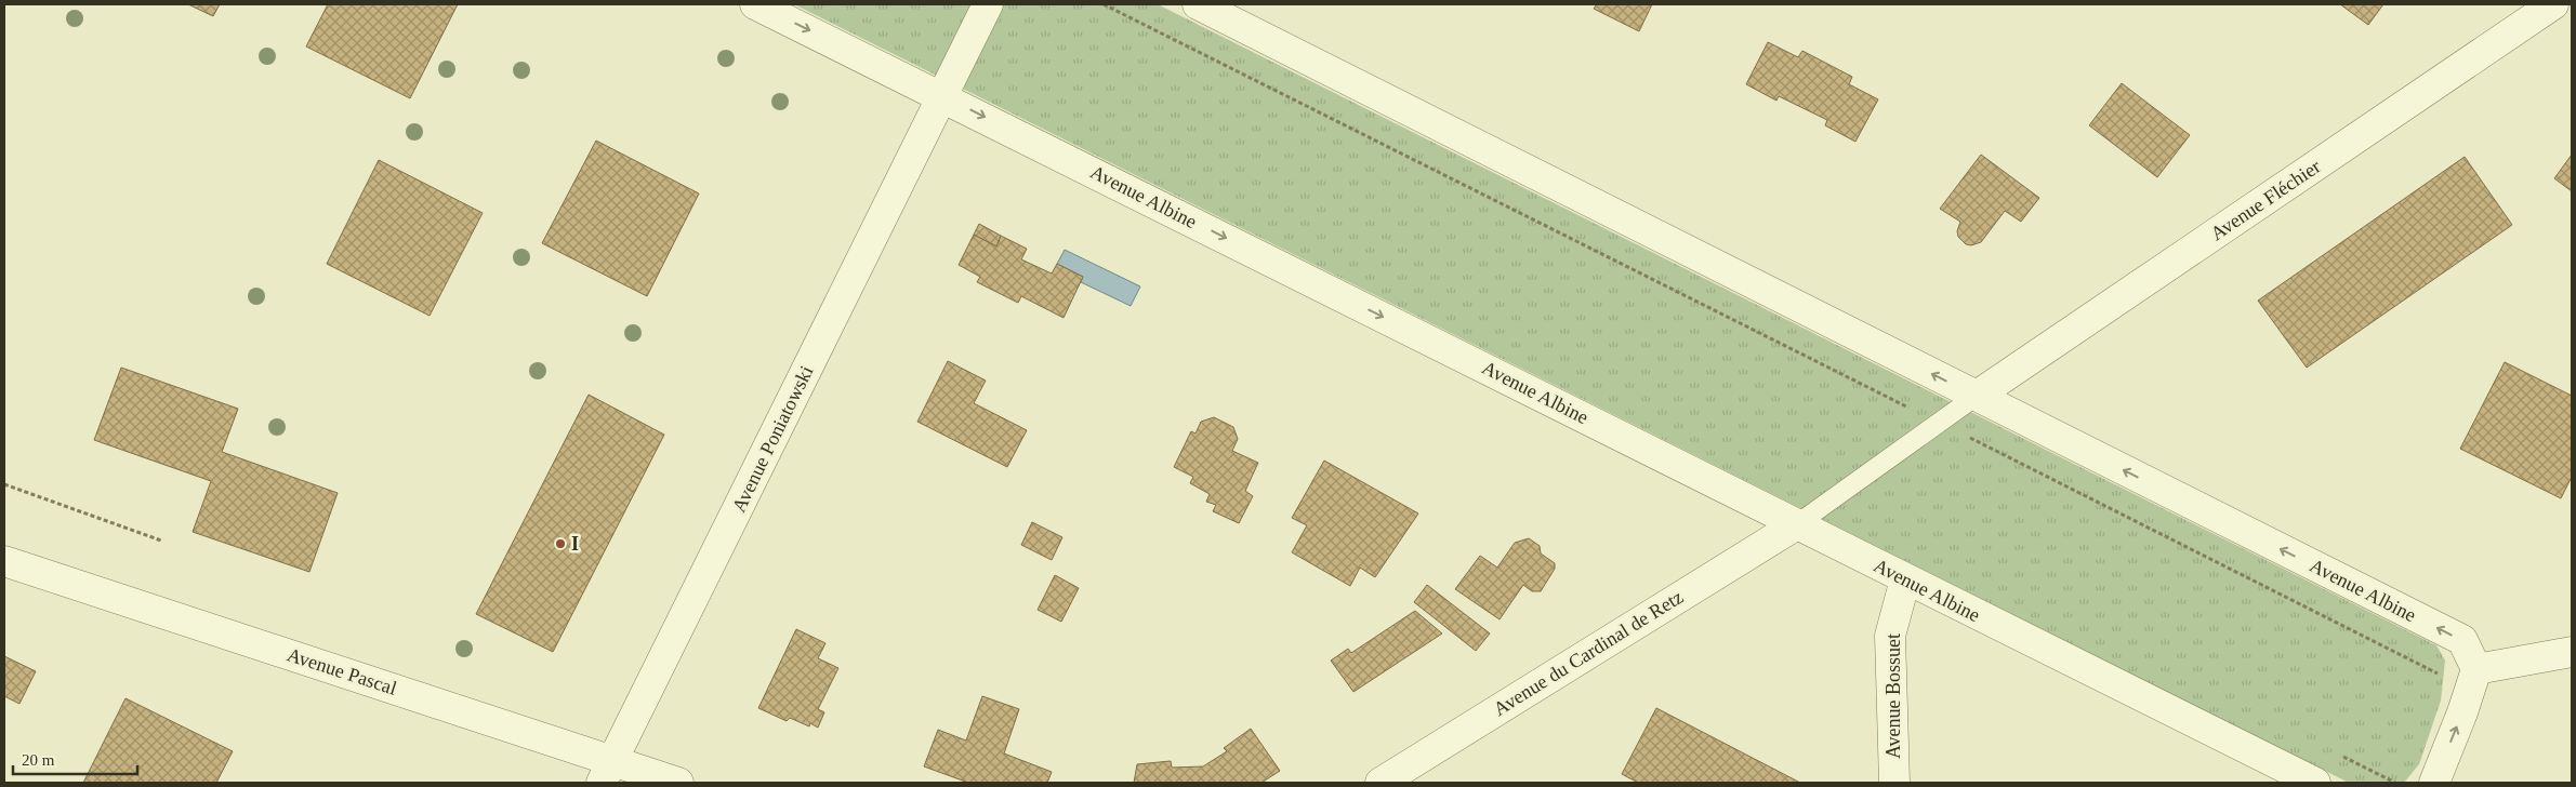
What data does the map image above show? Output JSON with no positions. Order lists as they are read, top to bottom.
{
  "streets": {
    "street": [
      "Avenue Albine",
      "Avenue Fléchier",
      "Avenue Poniatowski",
      "Avenue du Cardinal de Retz",
      "Avenue Pascal",
      "Avenue Bossuet"
    ]
  },
  "crossings": [
    ["Avenue Albine", "Avenue Fléchier"],
    ["Avenue Albine", "Avenue Poniatowski"],
    ["Avenue Albine", "Avenue du Cardinal de Retz"],
    ["Avenue Albine", "Avenue Bossuet"],
    ["Avenue Poniatowski", "Avenue Pascal"]
  ],
  "places": ["I"],
  "scale_bar": "20 m"
}
